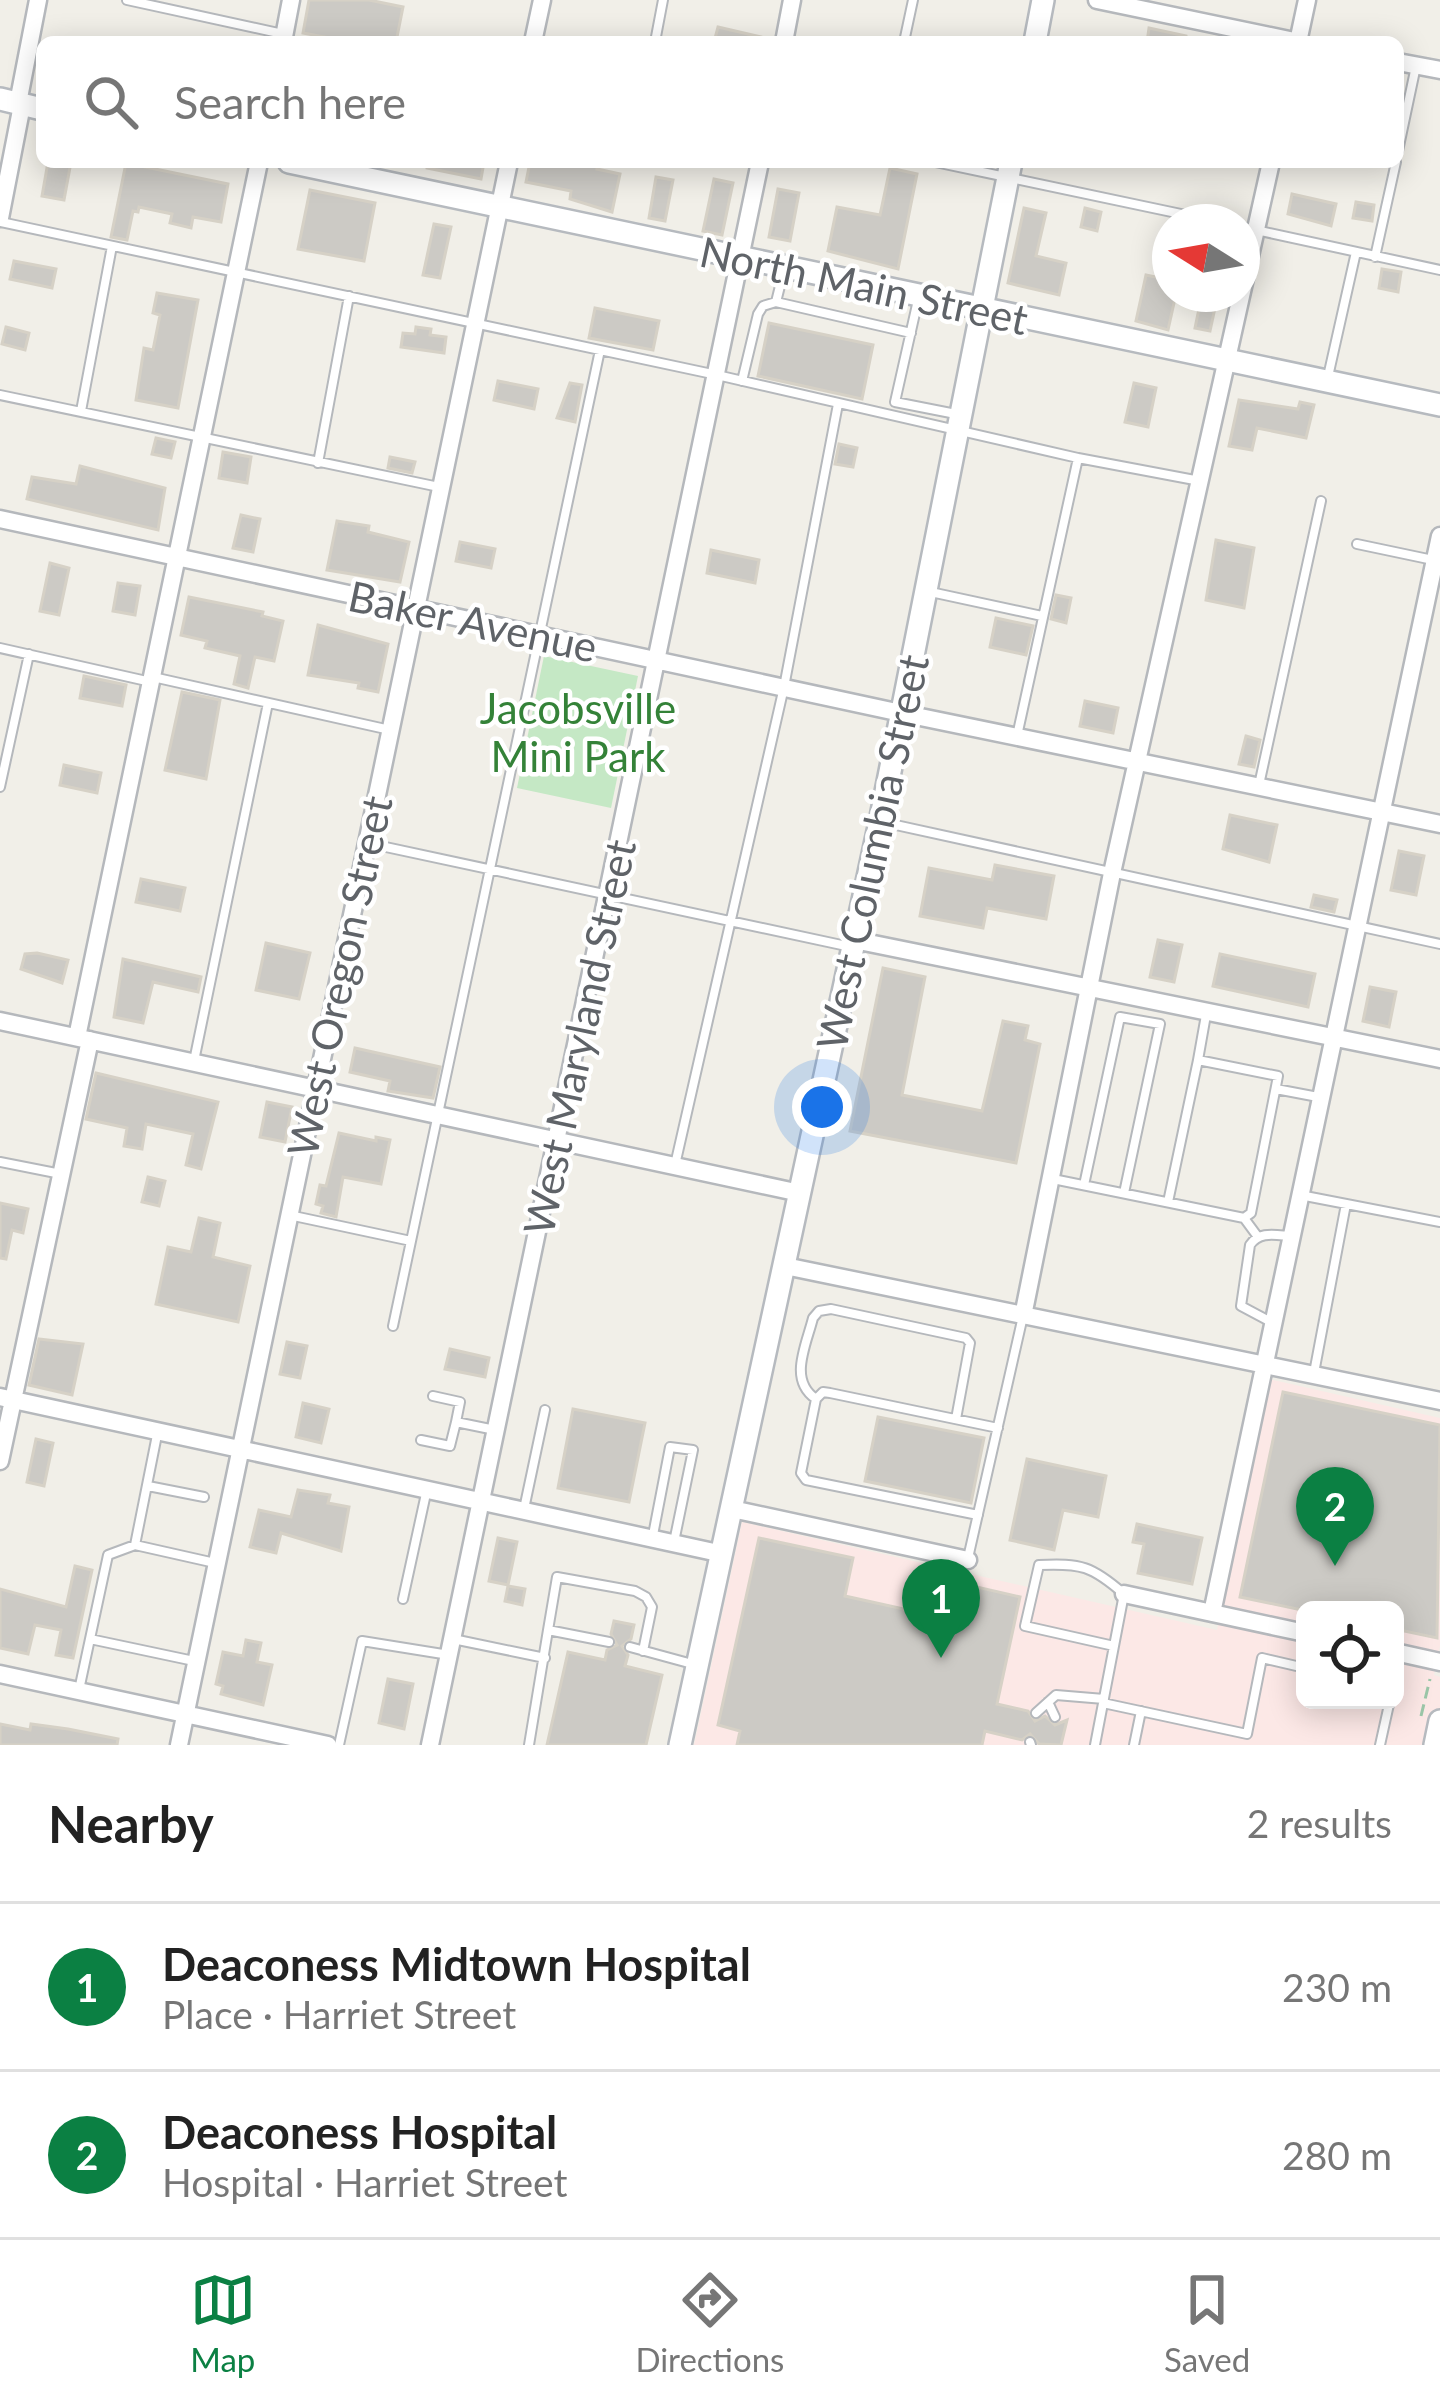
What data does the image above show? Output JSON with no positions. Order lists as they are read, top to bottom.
{
  "streets": {
    "main road": ["North Main Street", "West Columbia Street"],
    "street": ["Baker Avenue", "West Oregon Street", "West Maryland Street"]
  },
  "crossings": [
    ["North Main Street", "West Columbia Street"],
    ["North Main Street", "West Oregon Street"],
    ["North Main Street", "West Maryland Street"],
    ["Baker Avenue", "West Columbia Street"],
    ["Baker Avenue", "West Oregon Street"],
    ["Baker Avenue", "West Maryland Street"]
  ],
  "parks": ["Jacobsville Mini Park"],
  "north": "left",
  "page": {
    "search": "Search here",
    "pins": ["2", "1"],
    "heading": ["Nearby", "2 results"],
    "list": [
      {
        "mark": "1",
        "name": "Deaconess Midtown Hospital",
        "note": "Place · Harriet Street",
        "value": "230 m"
      },
      {
        "mark": "2",
        "name": "Deaconess Hospital",
        "note": "Hospital · Harriet Street",
        "value": "280 m"
      }
    ],
    "nav": ["Map", "Directions", "Saved"]
  }
}
